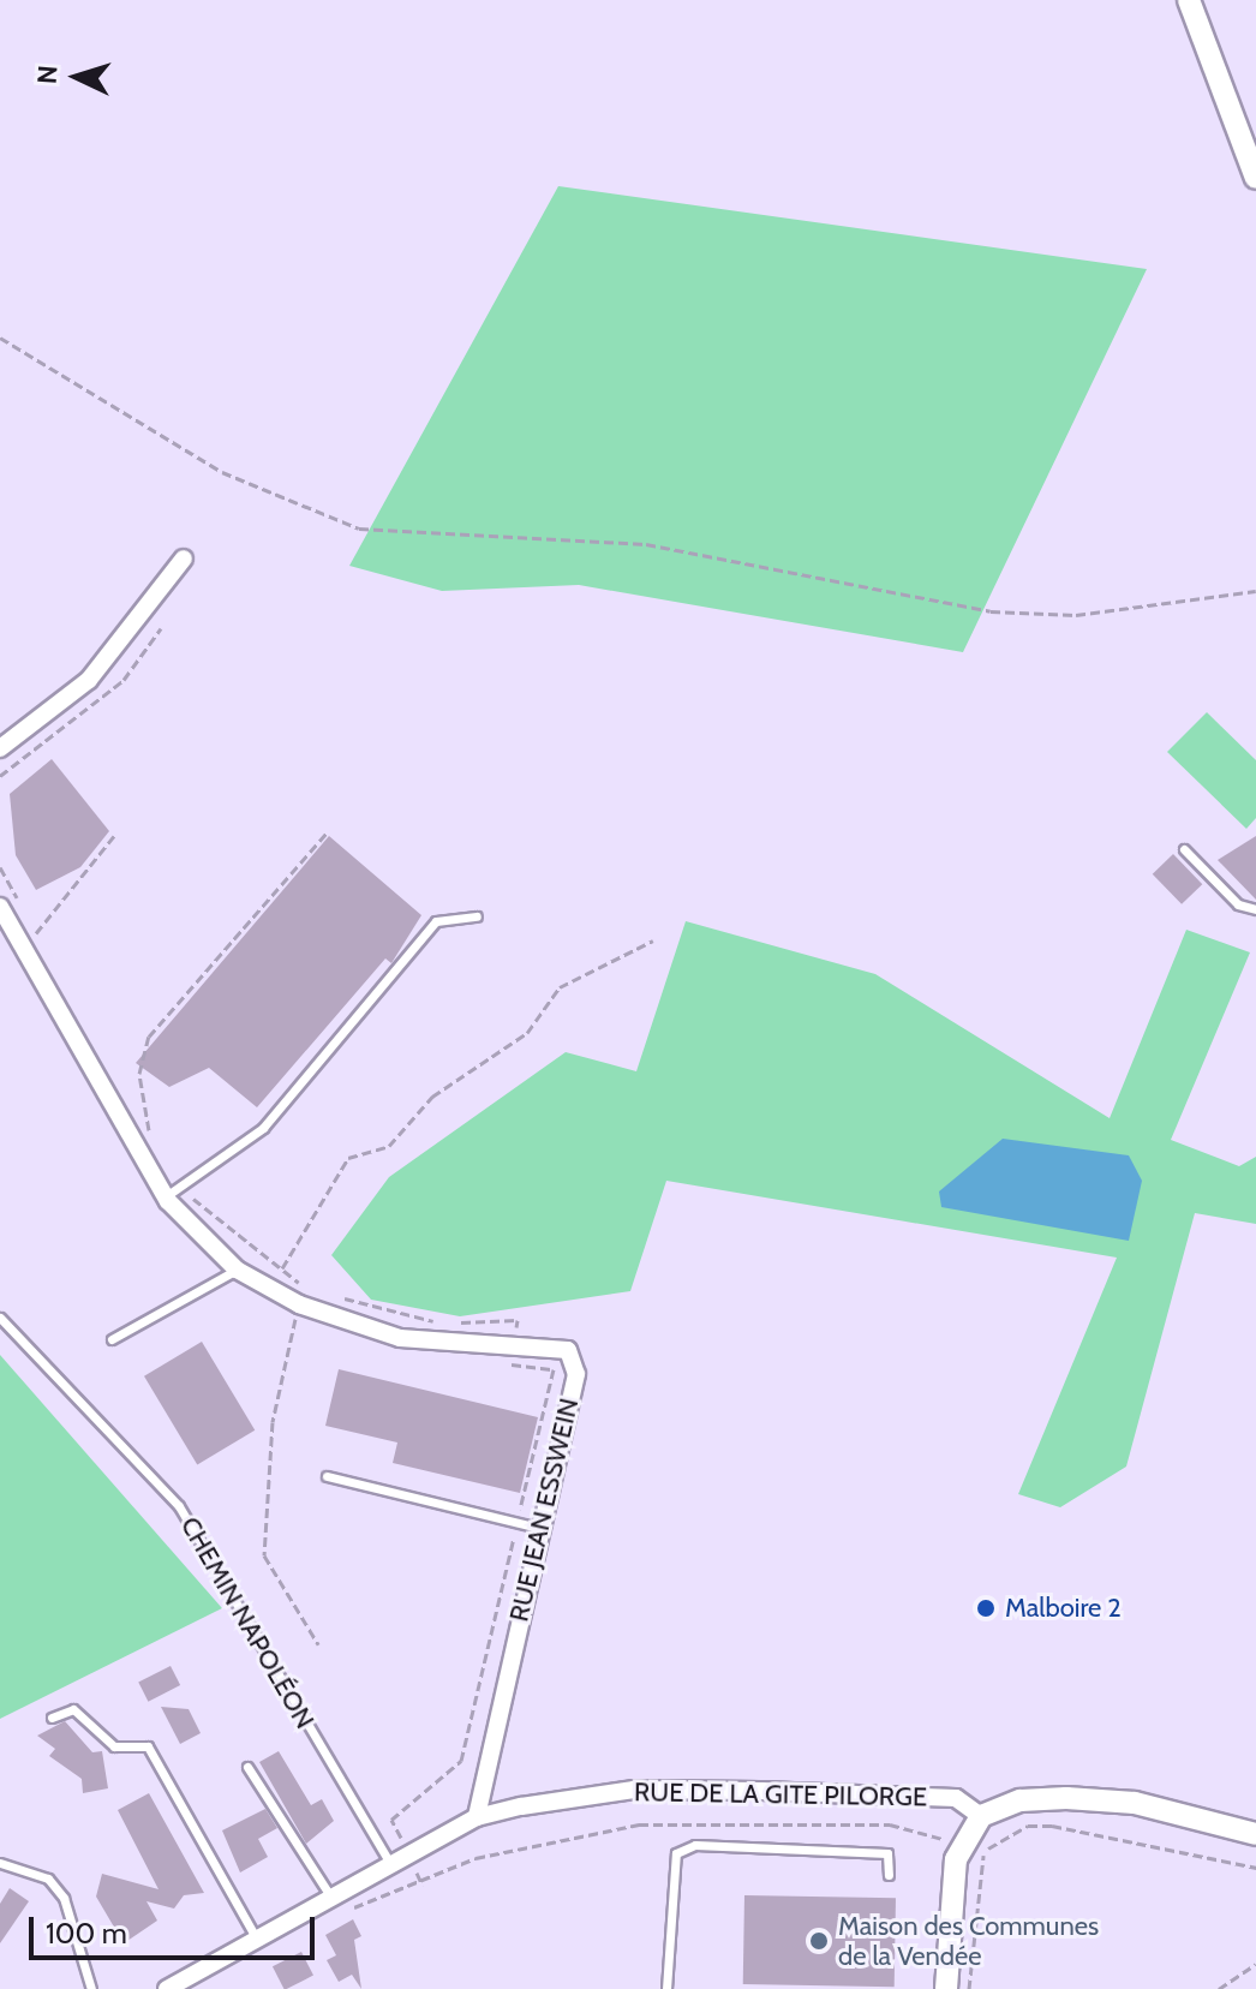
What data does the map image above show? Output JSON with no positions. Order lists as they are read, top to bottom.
{
  "streets": {
    "street": ["RUE JEAN ESSWEIN", "RUE DE LA GITE PILORGE"],
    "lane": ["CHEMIN NAPOLÉON"]
  },
  "crossings": [
    ["RUE JEAN ESSWEIN", "RUE DE LA GITE PILORGE"],
    ["CHEMIN NAPOLÉON", "RUE DE LA GITE PILORGE"]
  ],
  "places": ["Malboire 2", "Maison des Communes de la Vendée"],
  "scale_bar": "100 m",
  "north": "left"
}
